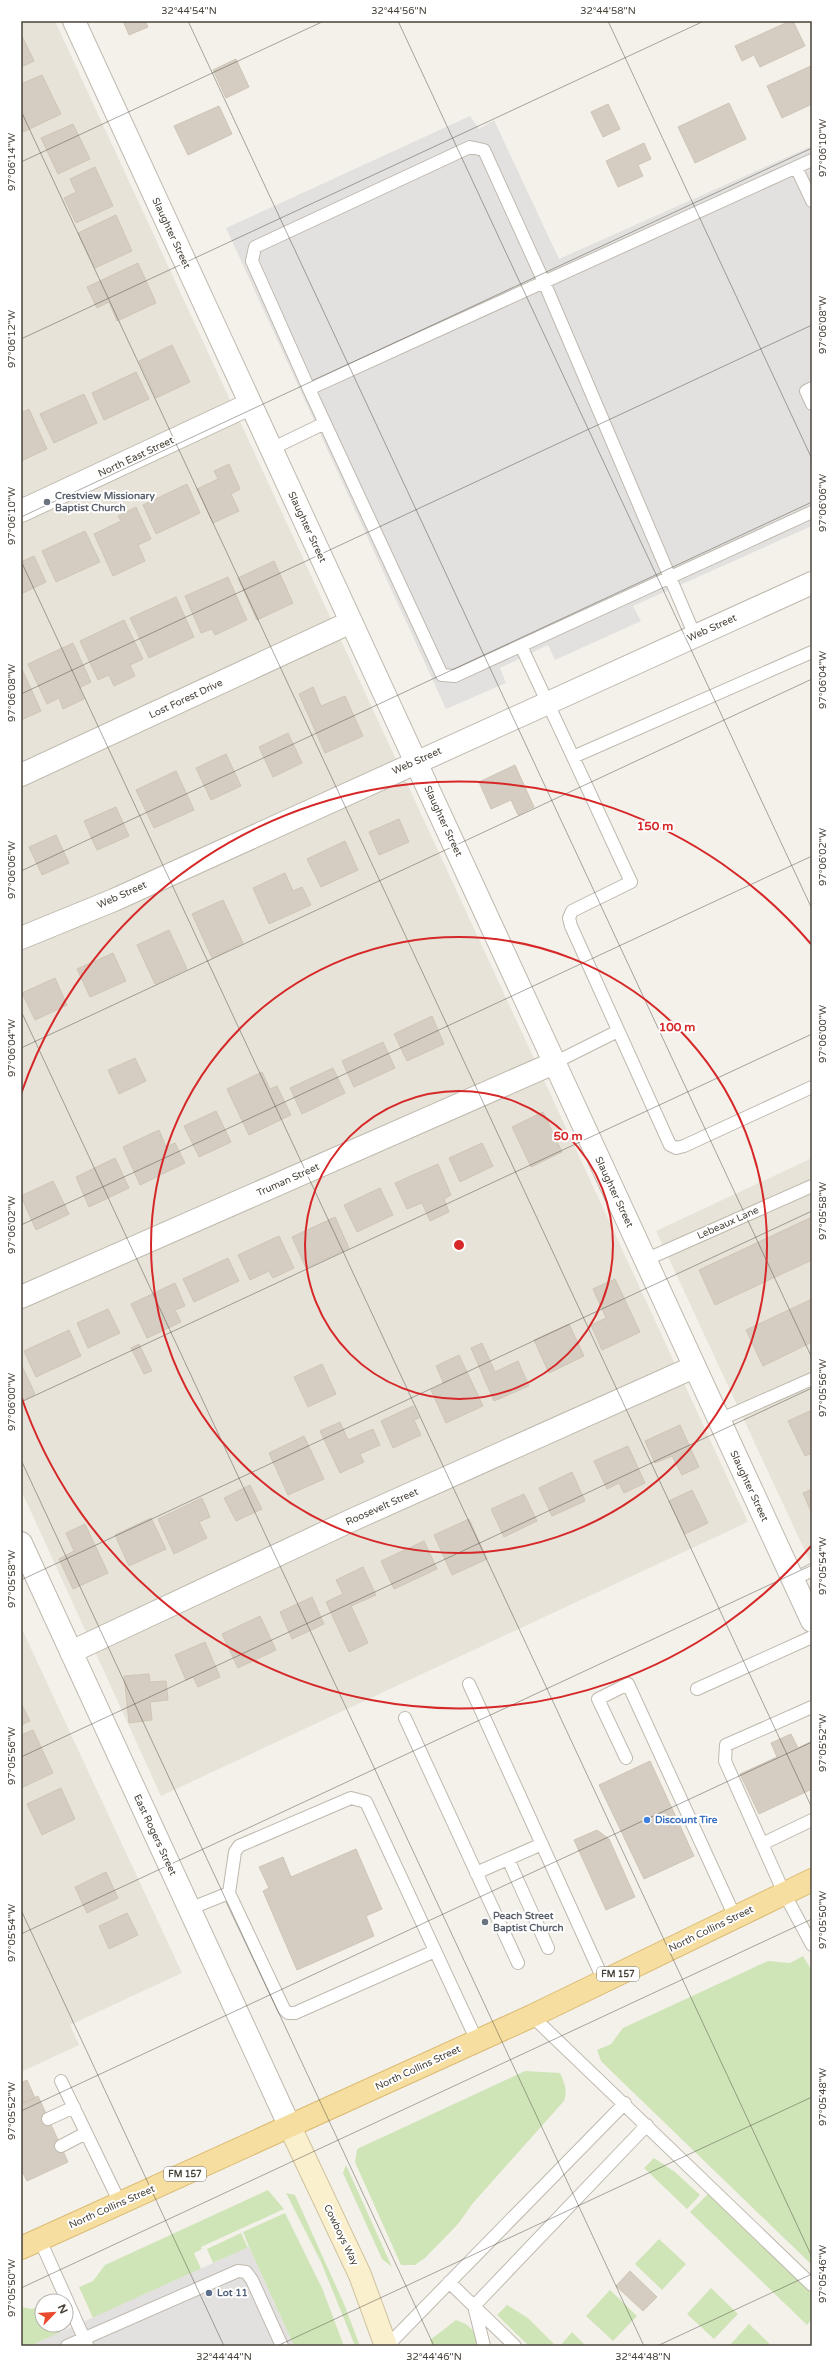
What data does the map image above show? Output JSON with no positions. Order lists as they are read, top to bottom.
{
  "streets": {
    "main road": ["North Collins Street", "FM 157"],
    "street": [
      "Slaughter Street",
      "North East Street",
      "Web Street",
      "Lost Forest Drive",
      "Truman Street",
      "Roosevelt Street",
      "East Rogers Street",
      "Cowboys Way"
    ],
    "lane": ["Lebeaux Lane"]
  },
  "crossings": [
    ["Slaughter Street", "North East Street"],
    ["Slaughter Street", "Web Street"],
    ["Slaughter Street", "Lost Forest Drive"],
    ["Slaughter Street", "Truman Street"],
    ["Slaughter Street", "Lebeaux Lane"],
    ["Slaughter Street", "Roosevelt Street"],
    ["Roosevelt Street", "East Rogers Street"],
    ["East Rogers Street", "North Collins Street"],
    ["East Rogers Street", "Cowboys Way"],
    ["North Collins Street", "Cowboys Way"]
  ],
  "places": [
    "Crestview Missionary Baptist Church",
    "Discount Tire",
    "Peach Street Baptist Church",
    "Lot 11"
  ],
  "north": "top right",
  "coordinates": [
    "32°44'54\"N",
    "32°44'56\"N",
    "32°44'58\"N",
    "97°06'10\"W",
    "97°06'14\"W",
    "97°06'08\"W",
    "97°06'12\"W",
    "97°06'06\"W",
    "97°06'04\"W",
    "97°06'02\"W",
    "97°06'00\"W",
    "97°05'58\"W",
    "97°05'56\"W",
    "97°05'54\"W",
    "97°05'52\"W",
    "97°05'50\"W",
    "97°05'48\"W",
    "97°05'46\"W",
    "32°44'44\"N",
    "32°44'46\"N",
    "32°44'48\"N"
  ],
  "rings": ["150 m", "100 m", "50 m"]
}
